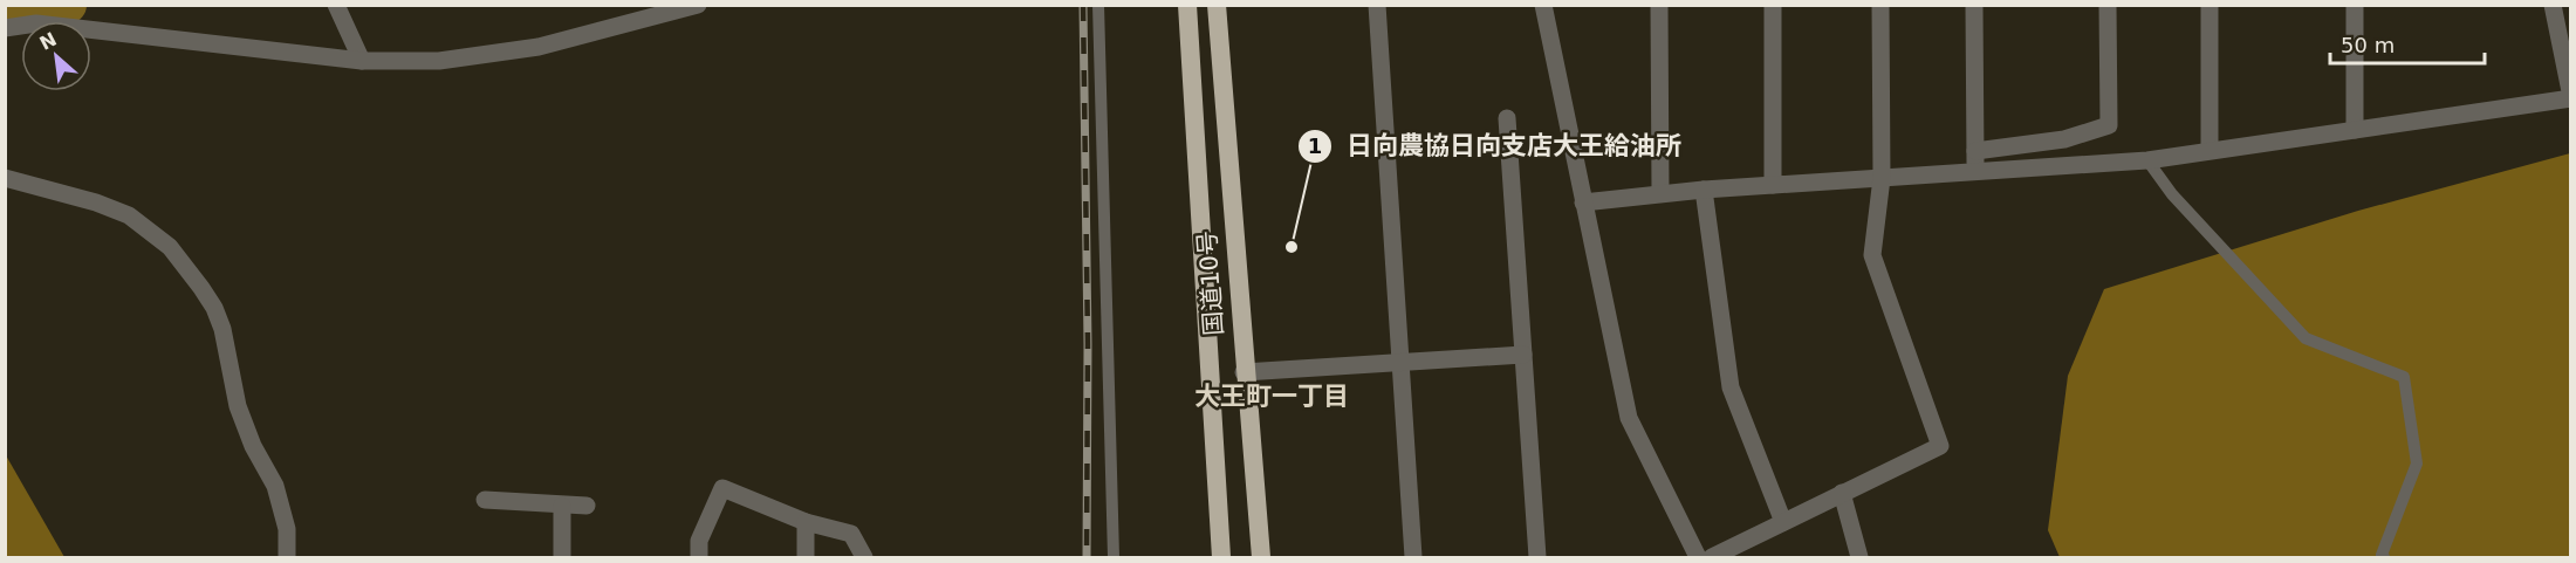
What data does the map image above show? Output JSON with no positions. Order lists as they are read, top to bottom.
{
  "streets": {
    "highway": ["国道10号"]
  },
  "districts": ["大王町一丁目"],
  "places": ["日向農協日向支店大王給油所"],
  "scale_bar": "50 m",
  "north": "top left"
}
